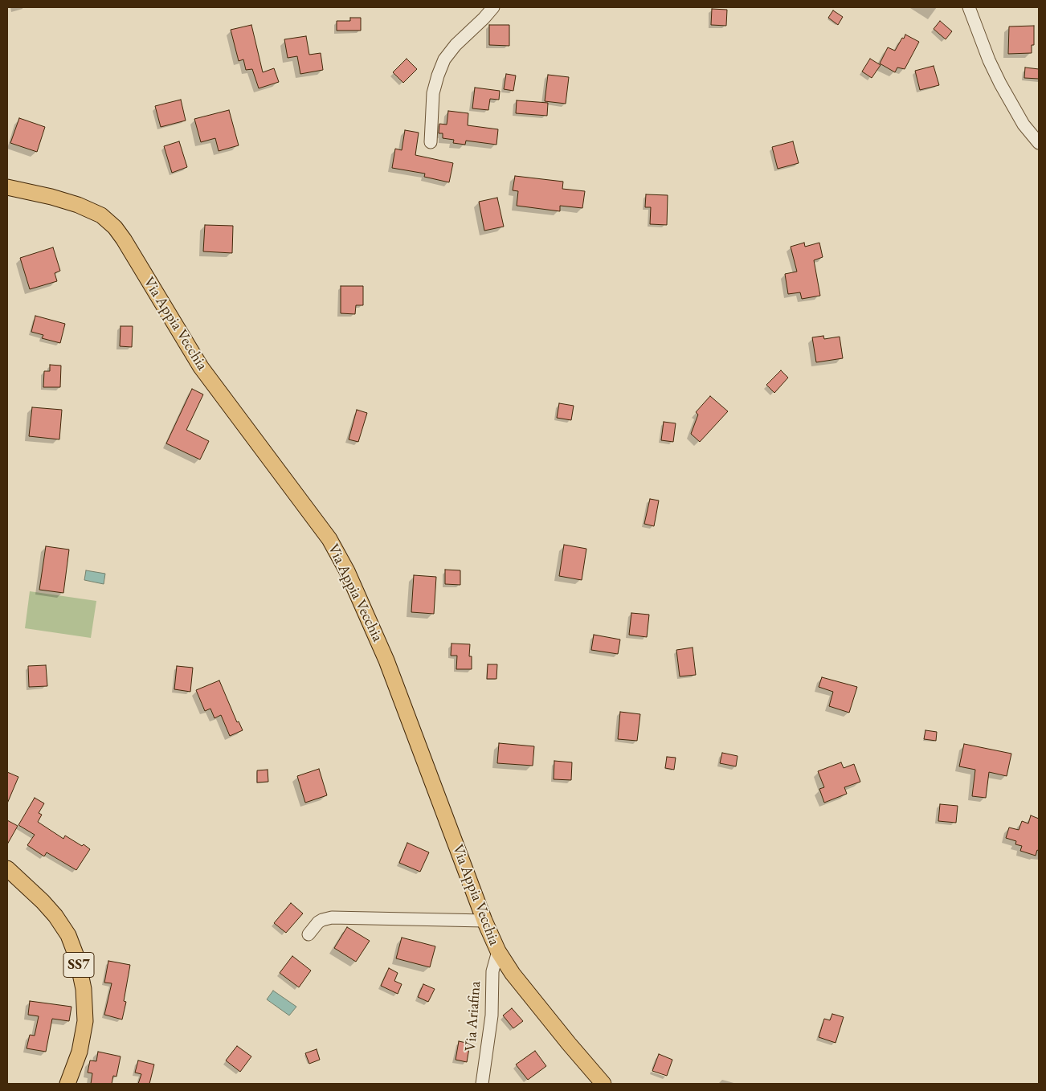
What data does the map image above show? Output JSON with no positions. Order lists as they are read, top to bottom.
{
  "streets": {
    "main road": ["Via Appia Vecchia", "SS7"],
    "street": ["Via Ariafina"]
  },
  "crossings": [
    ["Via Appia Vecchia", "Via Ariafina"]
  ]
}
